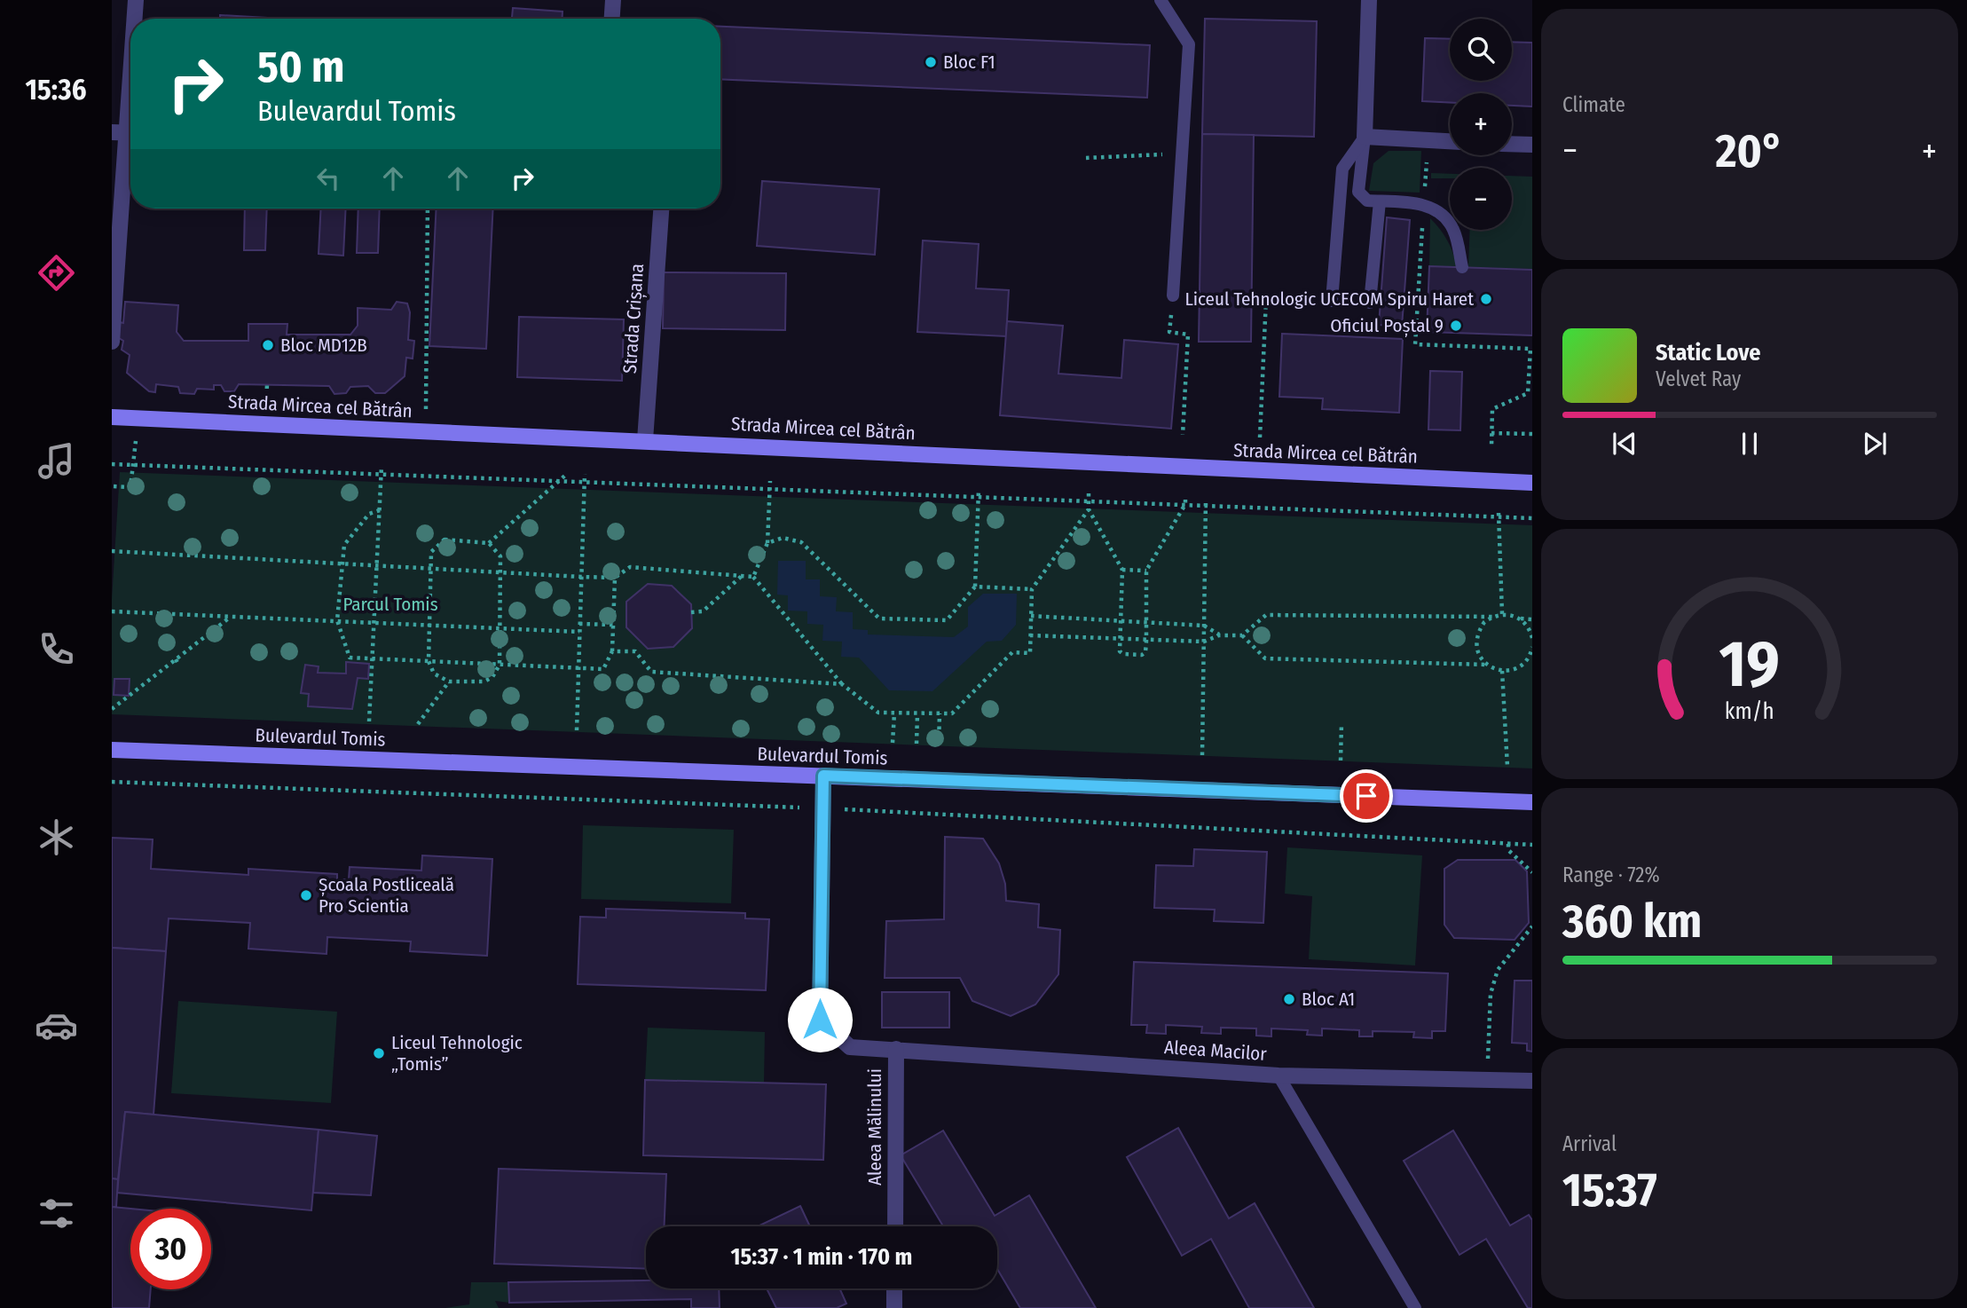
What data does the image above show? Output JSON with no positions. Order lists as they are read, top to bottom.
{
  "streets": {
    "main road": ["Strada Mircea cel Bătrân", "Bulevardul Tomis"],
    "street": ["Strada Crișana", "Aleea Macilor", "Aleea Mălinului"]
  },
  "crossings": [
    ["Strada Crișana", "Strada Mircea cel Bătrân"],
    ["Bulevardul Tomis", "Aleea Mălinului"],
    ["Aleea Macilor", "Aleea Mălinului"]
  ],
  "parks": ["Parcul Tomis"],
  "places": [
    "Bloc F1",
    "Liceul Tehnologic UCECOM Spiru Haret",
    "Oficiul Poștal 9",
    "Bloc MD12B",
    "Școala Postliceală Pro Scientia",
    "Bloc A1",
    "Liceul Tehnologic „Tomis”"
  ],
  "page": {
    "tabs": "15:36",
    "tile": [
      "Climate",
      ["Range · 72%", "360 km"],
      ["Arrival", "15:37"]
    ],
    "map_buttons": ["+", "−"],
    "turn": ["50 m", "Bulevardul Tomis"],
    "heat": ["−", "20°", "+"],
    "song": ["Static Love", "Velvet Ray"],
    "limit": "30",
    "trip": "15:37 · 1 min · 170 m",
    "gauge": ["19", "km/h"]
  }
}
